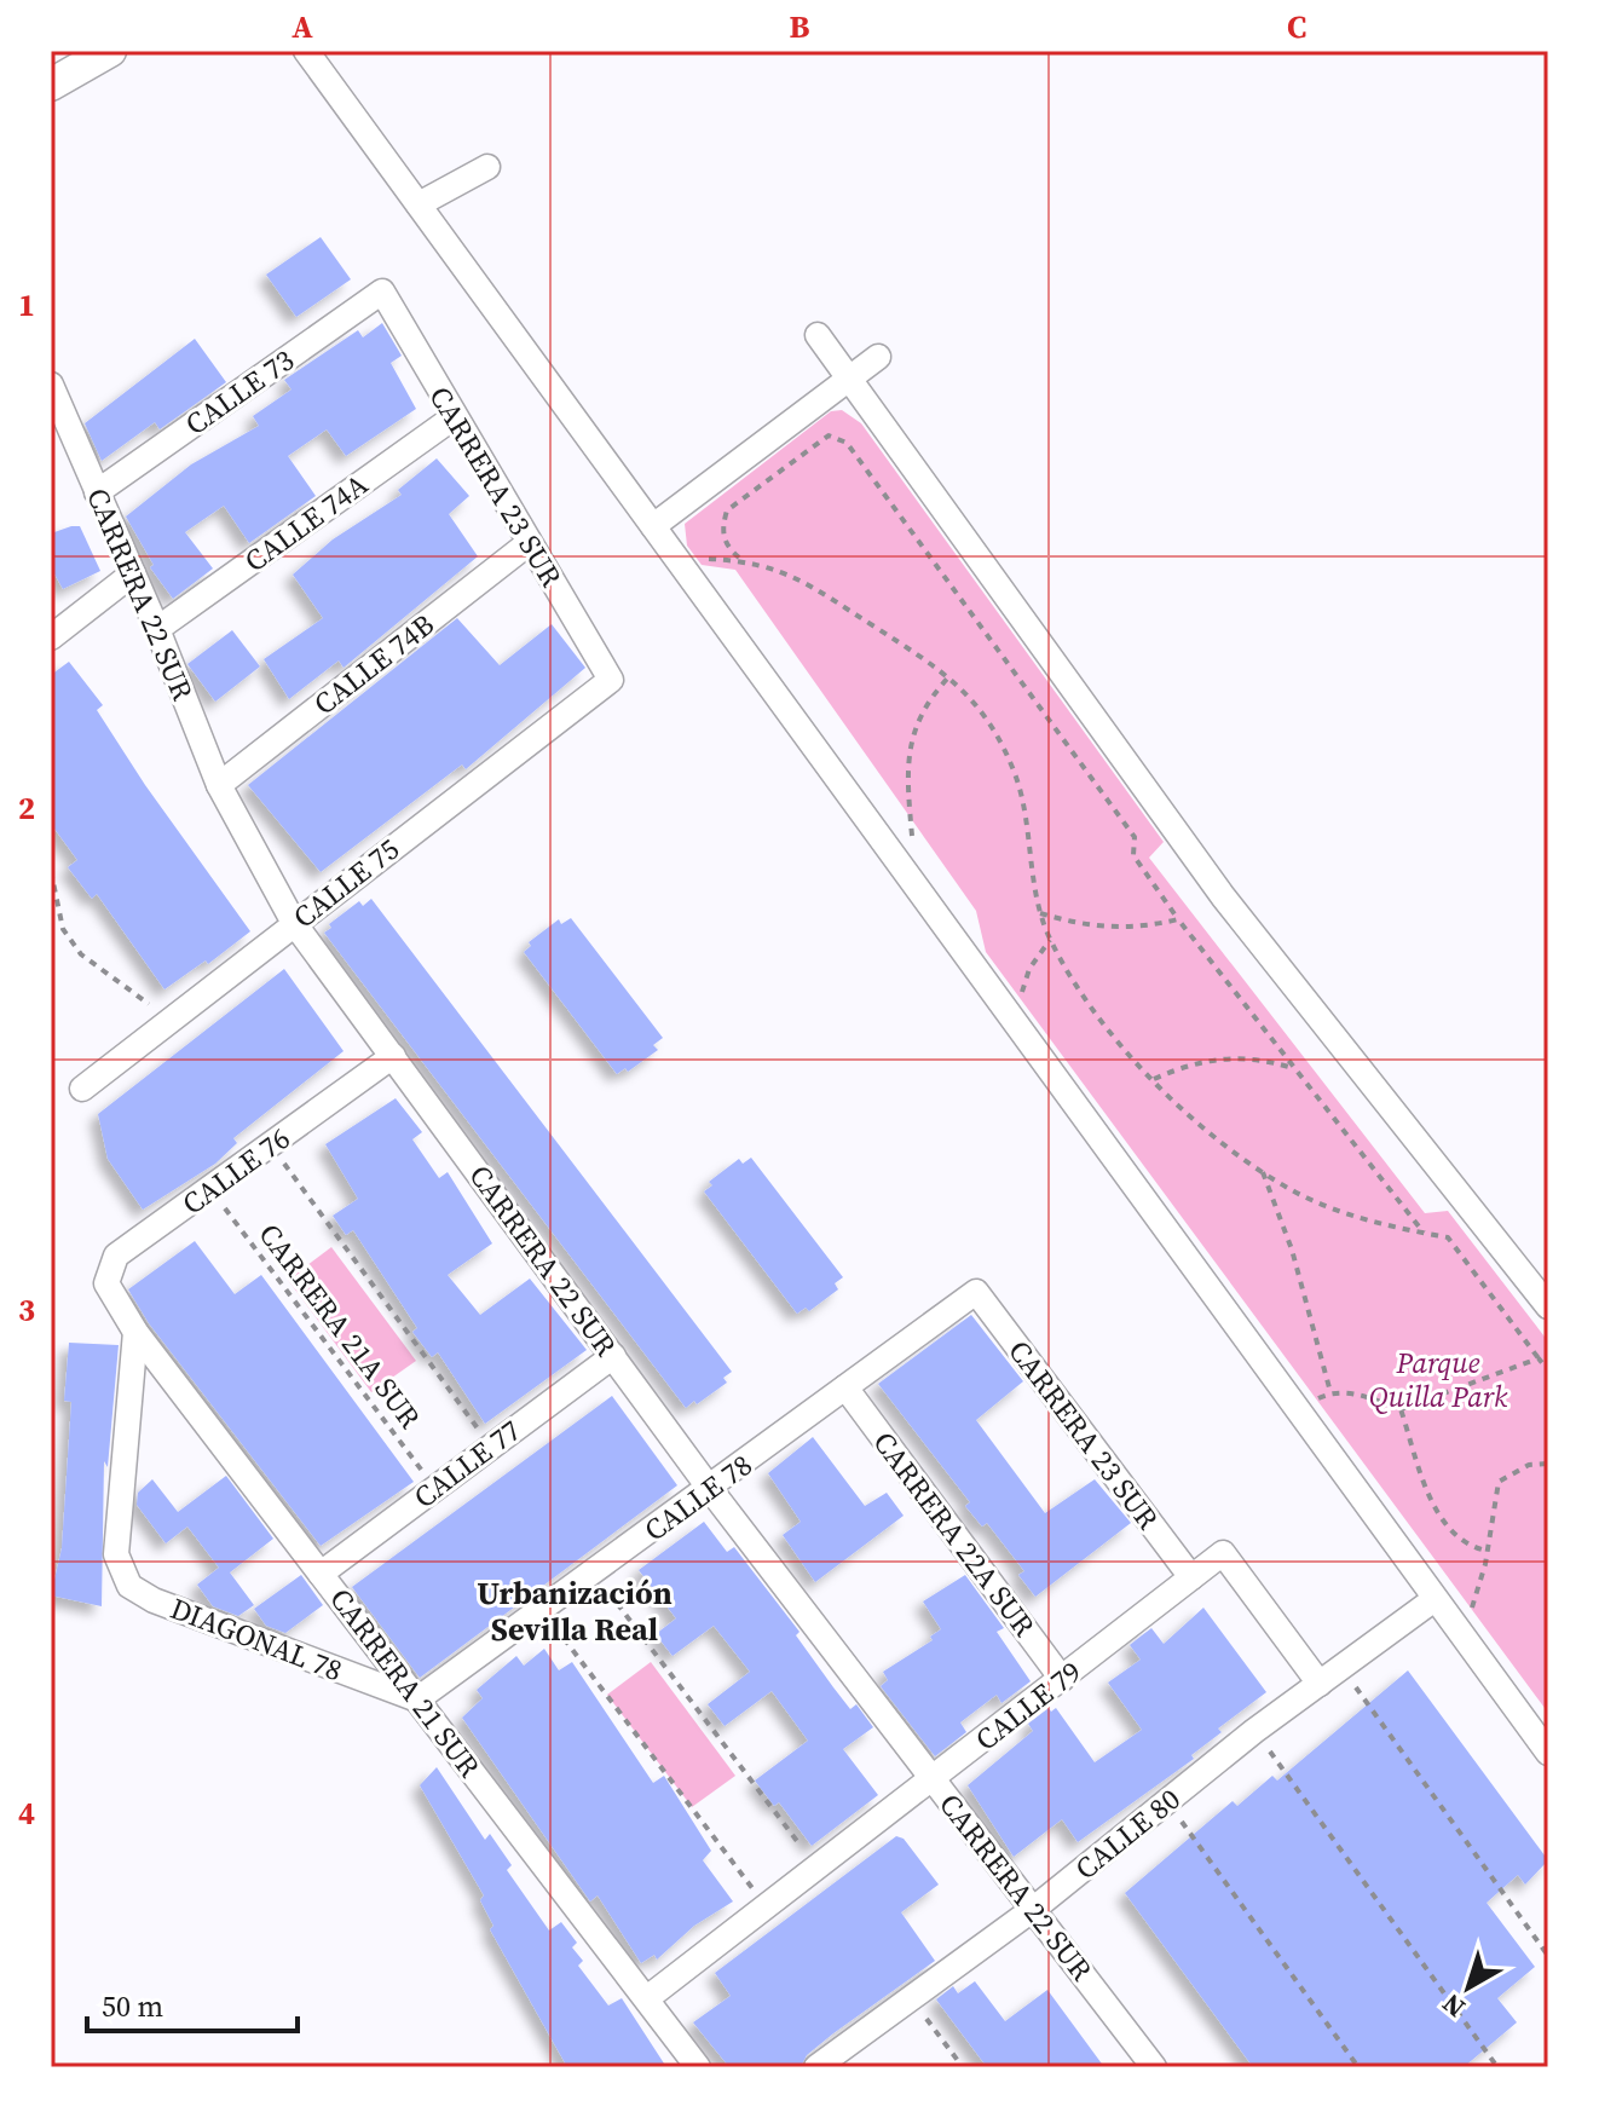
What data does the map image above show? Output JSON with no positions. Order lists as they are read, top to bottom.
{
  "streets": {
    "street": [
      "CALLE 73",
      "CARRERA 23 SUR",
      "CALLE 74A",
      "CARRERA 22 SUR",
      "CALLE 74B",
      "CALLE 75",
      "CALLE 76",
      "CALLE 77",
      "CALLE 78",
      "CARRERA 22A SUR",
      "DIAGONAL 78",
      "CARRERA 21 SUR",
      "CALLE 79",
      "CALLE 80"
    ],
    "path": ["CARRERA 21A SUR"]
  },
  "crossings": [
    ["CALLE 73", "CARRERA 23 SUR"],
    ["CALLE 73", "CARRERA 22 SUR"],
    ["CARRERA 23 SUR", "CALLE 74A"],
    ["CARRERA 23 SUR", "CALLE 74B"],
    ["CARRERA 23 SUR", "CALLE 75"],
    ["CARRERA 23 SUR", "CALLE 78"],
    ["CARRERA 23 SUR", "CALLE 79"],
    ["CALLE 74A", "CARRERA 22 SUR"],
    ["CARRERA 22 SUR", "CALLE 74B"],
    ["CARRERA 22 SUR", "CALLE 75"],
    ["CARRERA 22 SUR", "CALLE 76"],
    ["CARRERA 22 SUR", "CALLE 77"],
    ["CARRERA 22 SUR", "CALLE 78"],
    ["CARRERA 22 SUR", "CALLE 79"],
    ["CARRERA 22 SUR", "CALLE 80"],
    ["CALLE 76", "CARRERA 21A SUR"],
    ["CALLE 76", "CARRERA 21 SUR"],
    ["CARRERA 21A SUR", "CALLE 77"],
    ["CALLE 77", "CARRERA 21 SUR"],
    ["CALLE 78", "CARRERA 22A SUR"],
    ["CALLE 78", "DIAGONAL 78"],
    ["CALLE 78", "CARRERA 21 SUR"],
    ["CARRERA 22A SUR", "CALLE 79"],
    ["DIAGONAL 78", "CARRERA 21 SUR"],
    ["CARRERA 21 SUR", "CALLE 79"],
    ["CALLE 79", "CALLE 80"]
  ],
  "districts": ["Urbanización Sevilla Real"],
  "parks": ["Parque Quilla Park"],
  "scale_bar": "50 m",
  "north": "bottom left",
  "grid": {
    "columns": ["A", "B", "C"],
    "rows": [
      "1",
      "2",
      "3",
      "4"
    ]
  }
}
